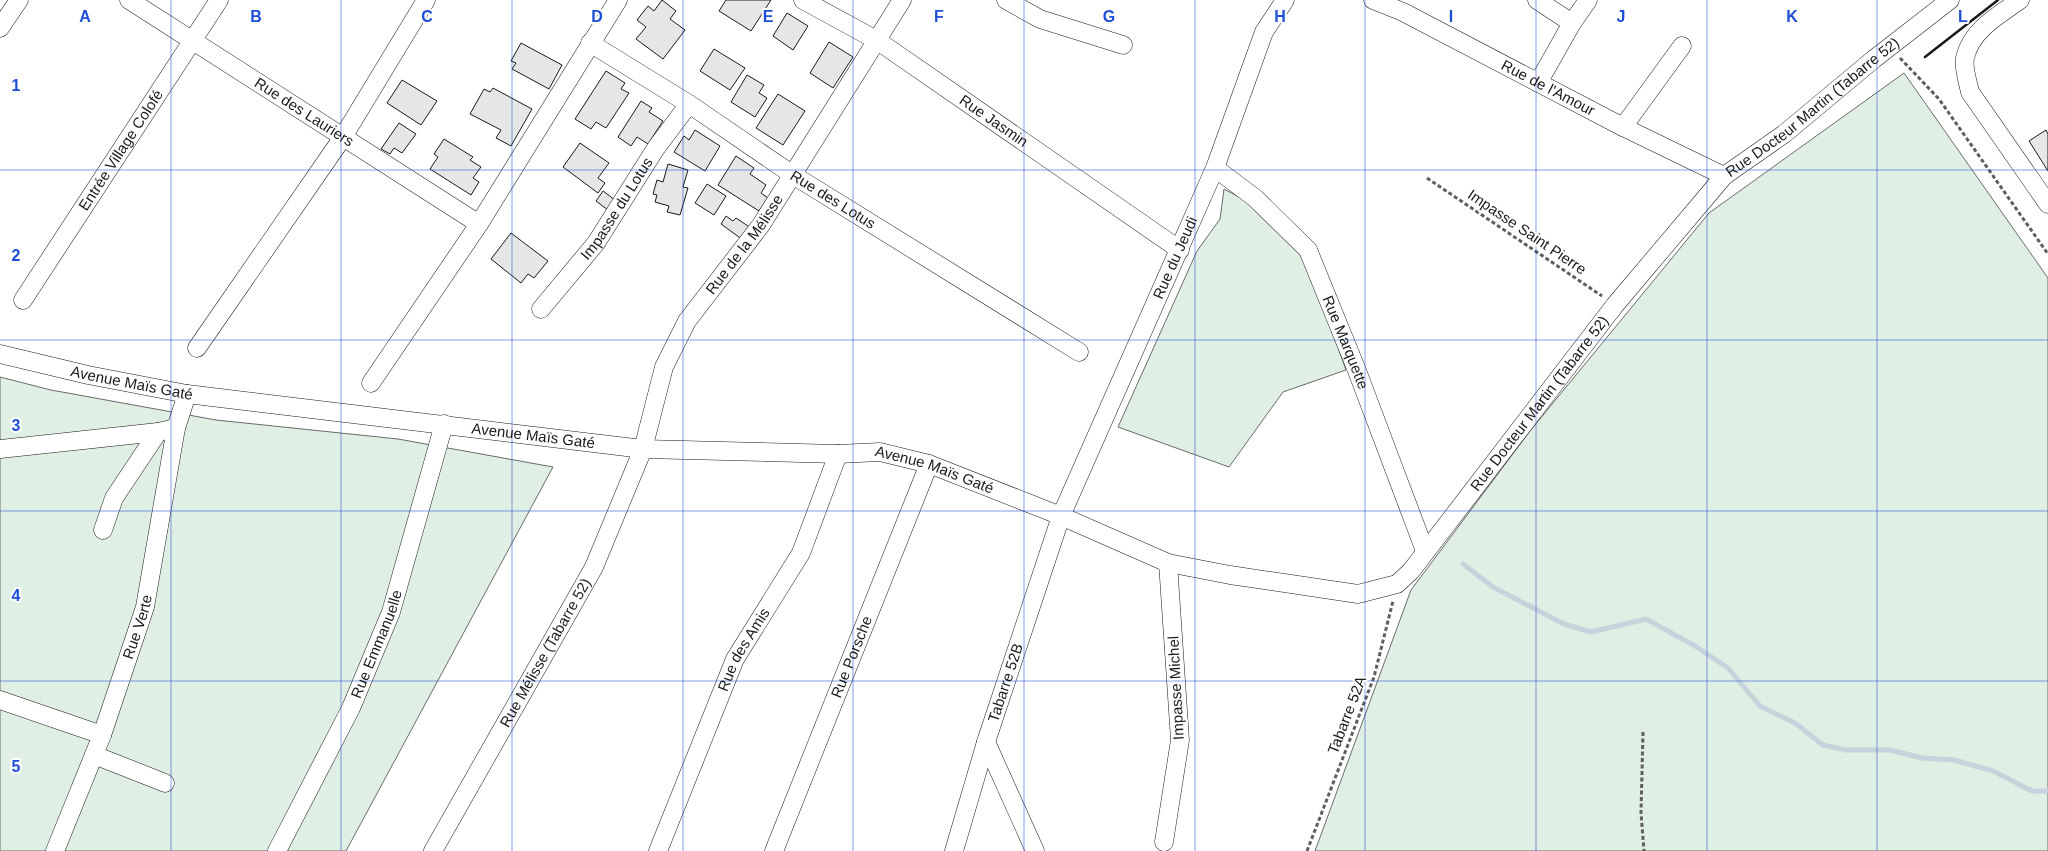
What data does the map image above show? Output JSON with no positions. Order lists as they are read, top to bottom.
{
  "streets": {
    "street": [
      "Rue de l'Amour",
      "Rue Docteur Martin (Tabarre 52)",
      "Rue des Lauriers",
      "Rue Jasmin",
      "Entrée Village Colofé",
      "Rue des Lotus",
      "Impasse du Lotus",
      "Rue de la Mélisse",
      "Rue du Jeudi",
      "Rue Marquette",
      "Avenue Maïs Gaté",
      "Rue Verte",
      "Rue Emmanuelle",
      "Rue des Amis",
      "Rue Mélisse (Tabarre 52)",
      "Rue Porsche",
      "Tabarre 52B",
      "Impasse Michel"
    ],
    "path": ["Impasse Saint Pierre", "Tabarre 52A"]
  },
  "crossings": [
    ["Rue de l'Amour", "Rue Docteur Martin (Tabarre 52)"],
    ["Rue Docteur Martin (Tabarre 52)", "Impasse Saint Pierre"],
    ["Rue Docteur Martin (Tabarre 52)", "Rue Marquette"],
    ["Rue Docteur Martin (Tabarre 52)", "Tabarre 52A"],
    ["Rue des Lauriers", "Entrée Village Colofé"],
    ["Rue Jasmin", "Rue de la Mélisse"],
    ["Rue Jasmin", "Rue du Jeudi"],
    ["Rue des Lotus", "Impasse du Lotus"],
    ["Rue des Lotus", "Rue de la Mélisse"],
    ["Rue de la Mélisse", "Avenue Maïs Gaté"],
    ["Rue de la Mélisse", "Rue Mélisse (Tabarre 52)"],
    ["Rue du Jeudi", "Rue Marquette"],
    ["Rue du Jeudi", "Avenue Maïs Gaté"],
    ["Rue du Jeudi", "Tabarre 52B"],
    ["Avenue Maïs Gaté", "Rue Verte"],
    ["Avenue Maïs Gaté", "Rue Emmanuelle"],
    ["Avenue Maïs Gaté", "Rue des Amis"],
    ["Avenue Maïs Gaté", "Rue Mélisse (Tabarre 52)"],
    ["Avenue Maïs Gaté", "Rue Porsche"],
    ["Avenue Maïs Gaté", "Tabarre 52B"]
  ],
  "grid": {
    "columns": [
      "A",
      "B",
      "C",
      "D",
      "E",
      "F",
      "G",
      "H",
      "I",
      "J",
      "K",
      "L"
    ],
    "rows": [
      "1",
      "2",
      "3",
      "4",
      "5"
    ]
  }
}
